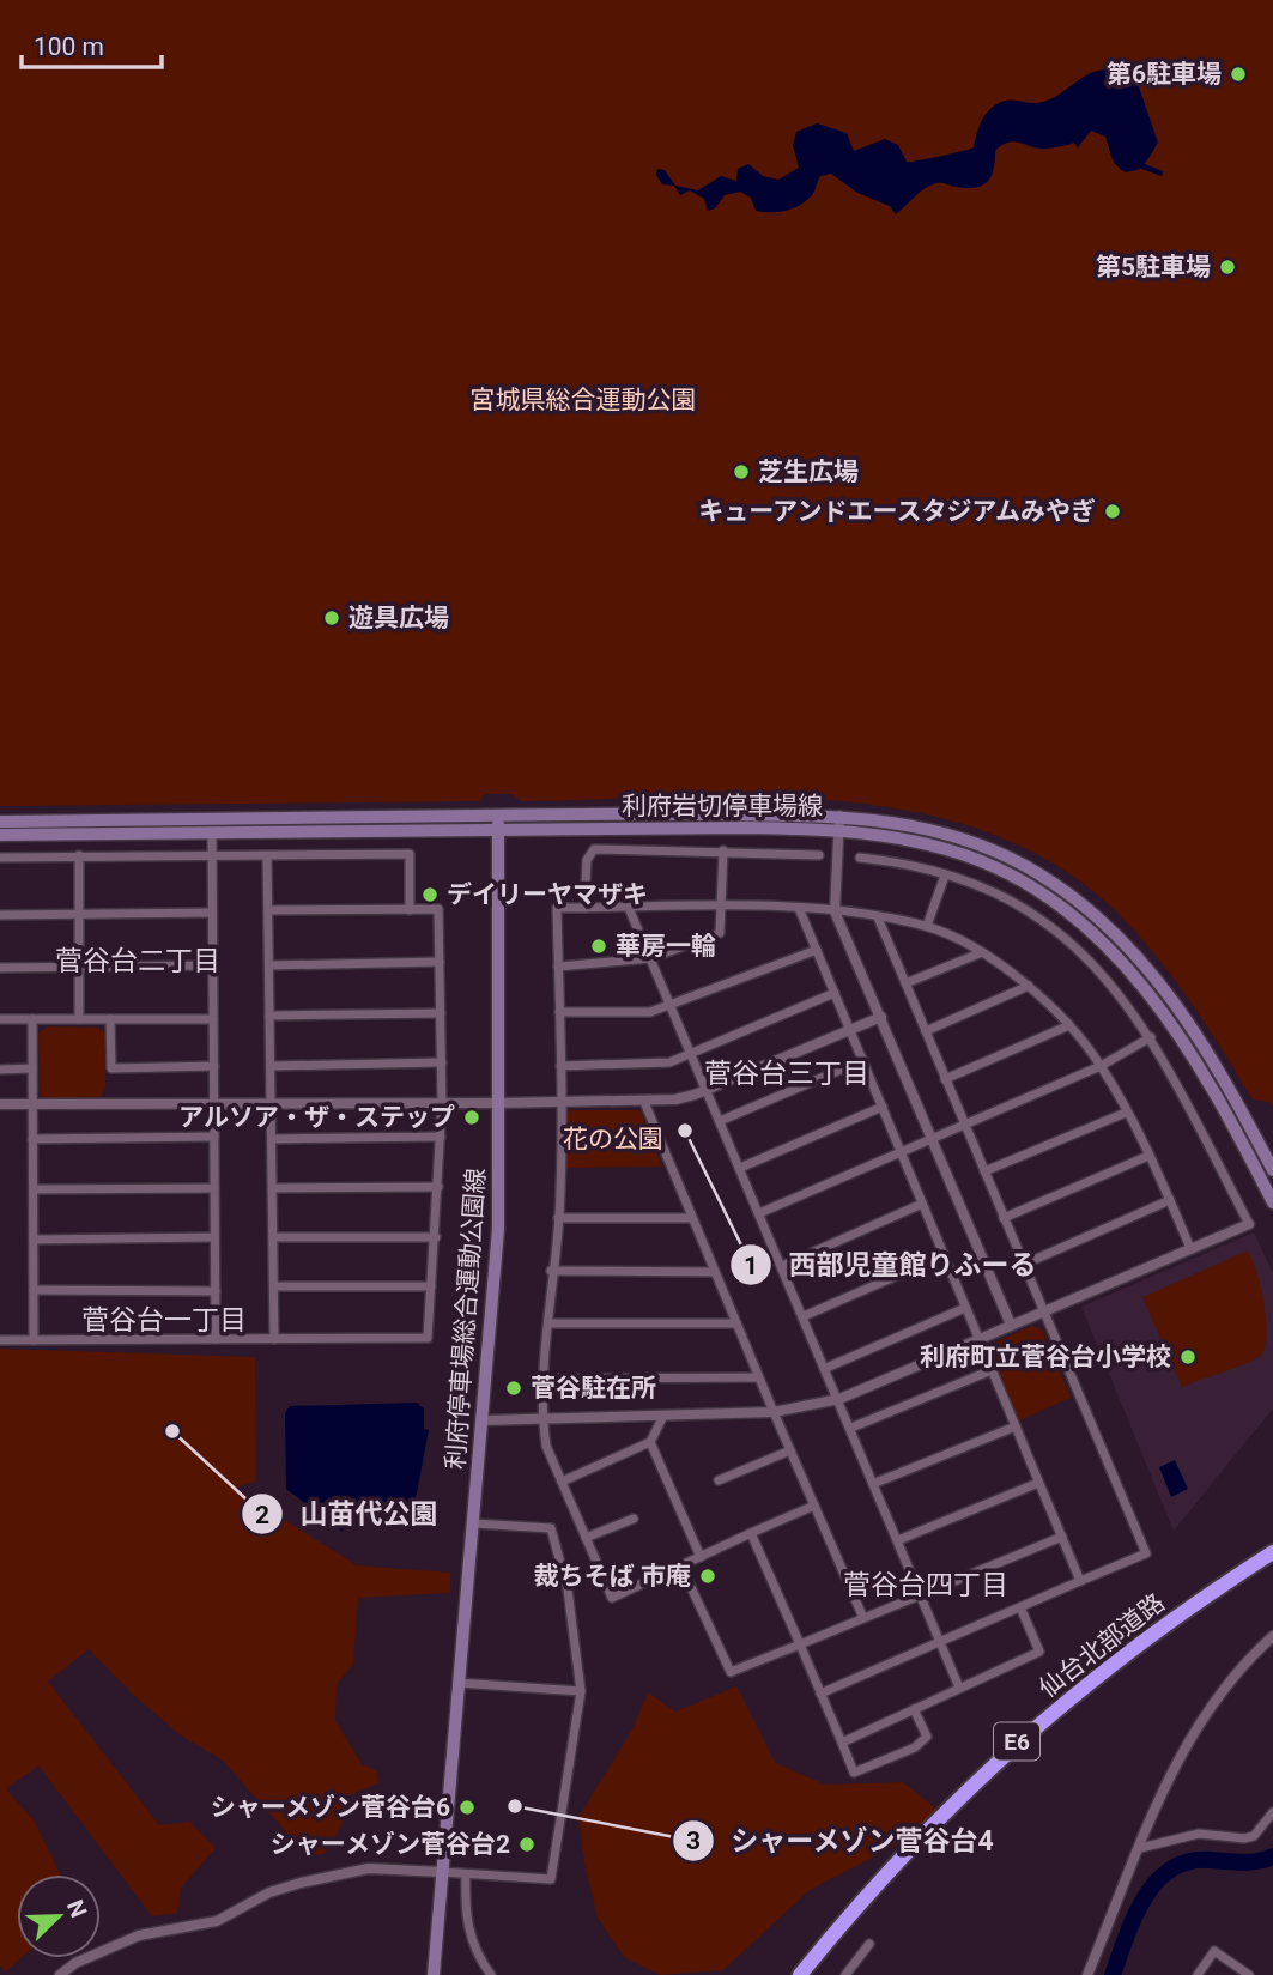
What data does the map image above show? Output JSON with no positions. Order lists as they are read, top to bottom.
{
  "streets": {
    "highway": ["仙台北部道路", "E6"],
    "main road": ["利府岩切停車場線", "利府停車場総合運動公園線"]
  },
  "crossings": [
    ["利府岩切停車場線", "利府停車場総合運動公園線"]
  ],
  "districts": [
    "菅谷台二丁目",
    "菅谷台三丁目",
    "菅谷台一丁目",
    "菅谷台四丁目"
  ],
  "parks": ["宮城県総合運動公園", "花の公園"],
  "places": [
    "第6駐車場",
    "第5駐車場",
    "芝生広場",
    "キューアンドエースタジアムみやぎ",
    "遊具広場",
    "デイリーヤマザキ",
    "華房一輪",
    "アルソア・ザ・ステップ",
    "西部児童館りふーる",
    "利府町立菅谷台小学校",
    "菅谷駐在所",
    "山苗代公園",
    "裁ちそば 市庵",
    "シャーメゾン菅谷台4",
    "シャーメゾン菅谷台6",
    "シャーメゾン菅谷台2"
  ],
  "scale_bar": "100 m",
  "north": "top right"
}
